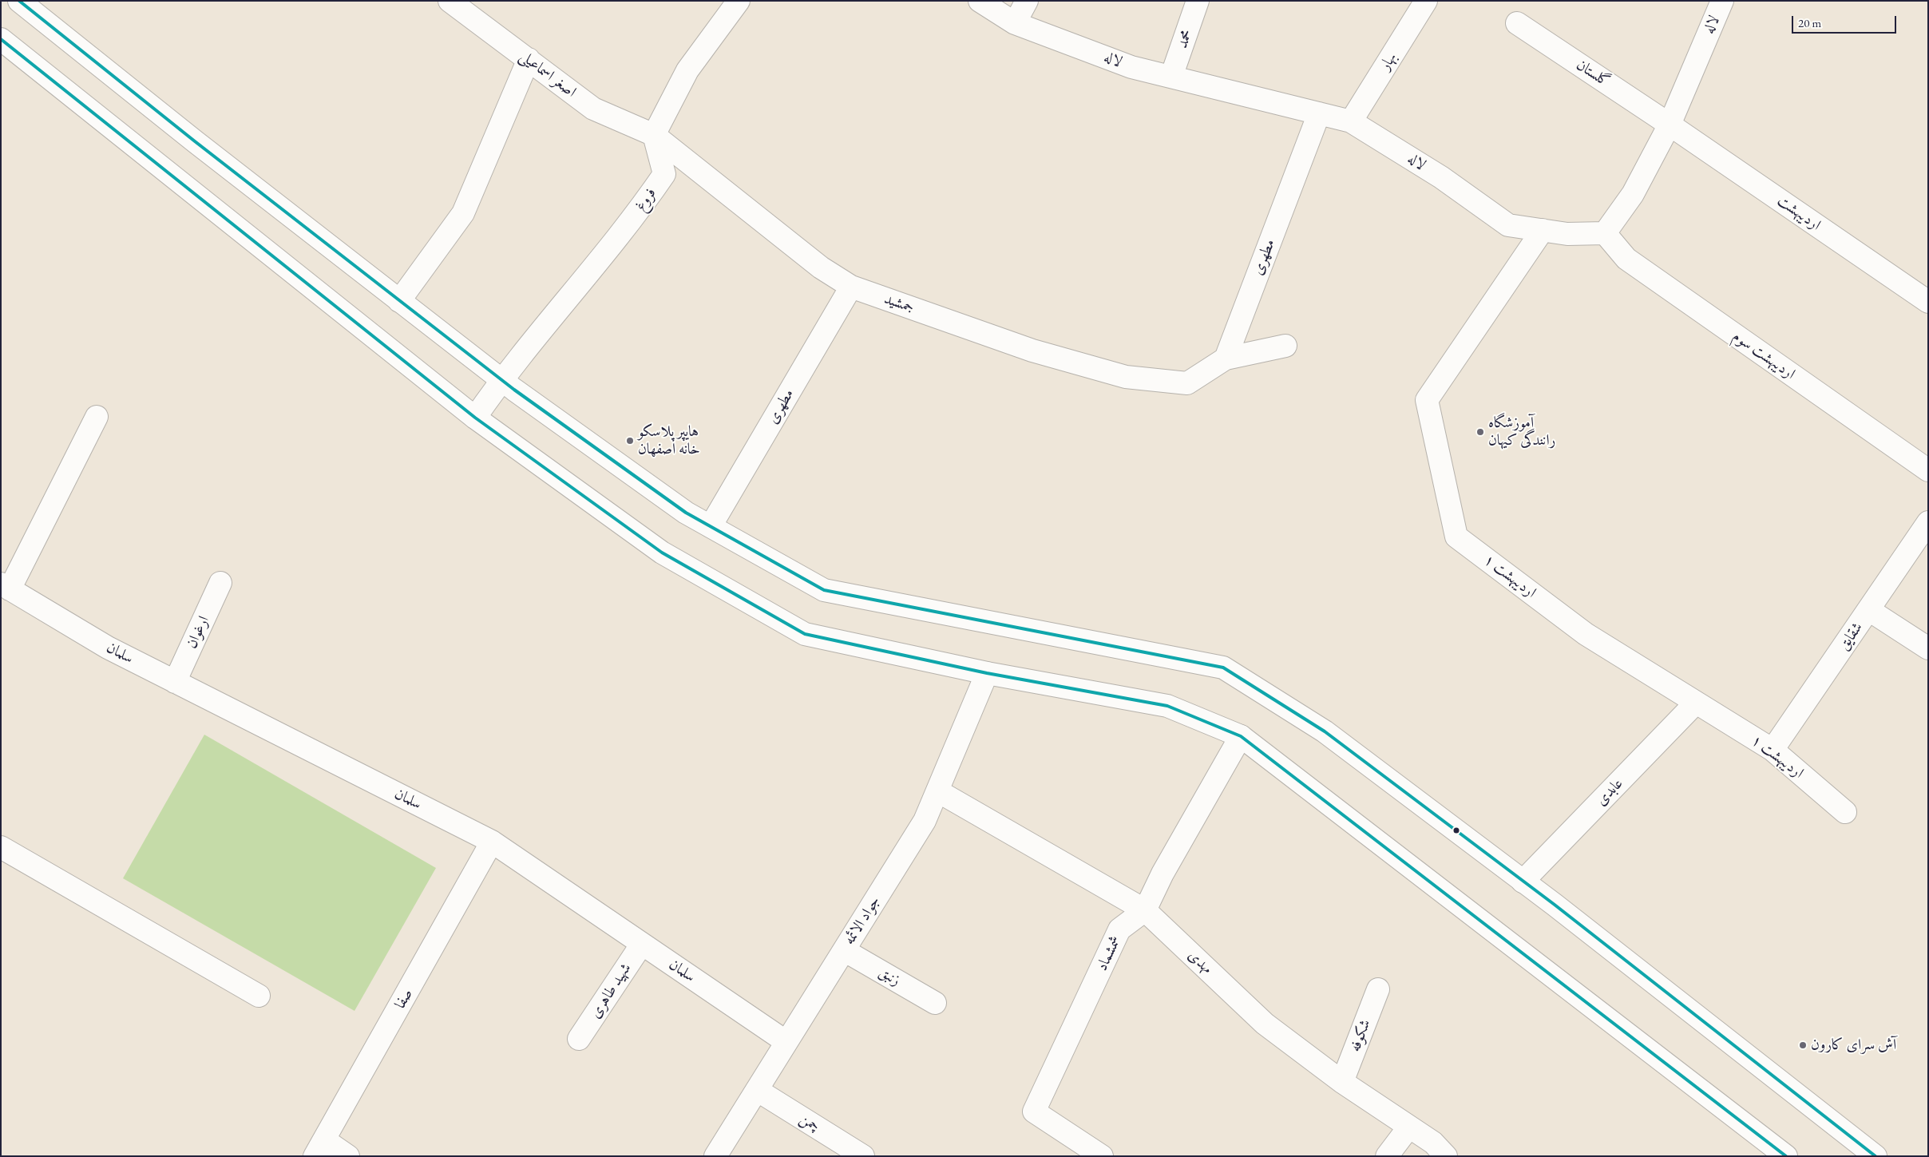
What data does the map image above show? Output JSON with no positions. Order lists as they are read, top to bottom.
{
  "streets": {
    "street": [
      "لاله",
      "محمد",
      "بهار",
      "گلستان",
      "اصغر اسماعیلی",
      "فروغ",
      "اردیبهشت",
      "مطهری",
      "جمشید",
      "اردیبهشت سوم",
      "اردیبهشت ۱",
      "ارغوان",
      "شقایق",
      "سلمان",
      "عابدی",
      "جواد الائمه",
      "شمشماد",
      "مهدی",
      "زنبق",
      "شهید طاهری",
      "صفا",
      "شکوفه",
      "چمن"
    ]
  },
  "crossings": [
    ["لاله", "محمد"],
    ["لاله", "بهار"],
    ["لاله", "گلستان"],
    ["لاله", "اردیبهشت"],
    ["لاله", "مطهری"],
    ["لاله", "اردیبهشت سوم"],
    ["لاله", "اردیبهشت ۱"],
    ["گلستان", "اردیبهشت"],
    ["اصغر اسماعیلی", "فروغ"],
    ["اصغر اسماعیلی", "جمشید"],
    ["فروغ", "جمشید"],
    ["مطهری", "جمشید"],
    ["اردیبهشت ۱", "شقایق"],
    ["اردیبهشت ۱", "عابدی"],
    ["ارغوان", "سلمان"],
    ["سلمان", "جواد الائمه"],
    ["سلمان", "شهید طاهری"],
    ["سلمان", "صفا"],
    ["جواد الائمه", "مهدی"],
    ["جواد الائمه", "زنبق"],
    ["جواد الائمه", "چمن"],
    ["شمشماد", "مهدی"],
    ["مهدی", "شکوفه"]
  ],
  "places": ["آموزشگاه رانندگی کیهان", "هایپر پلاسکو خانه اصفهان", "آش سرای کارون"],
  "scale_bar": "20 m"
}
